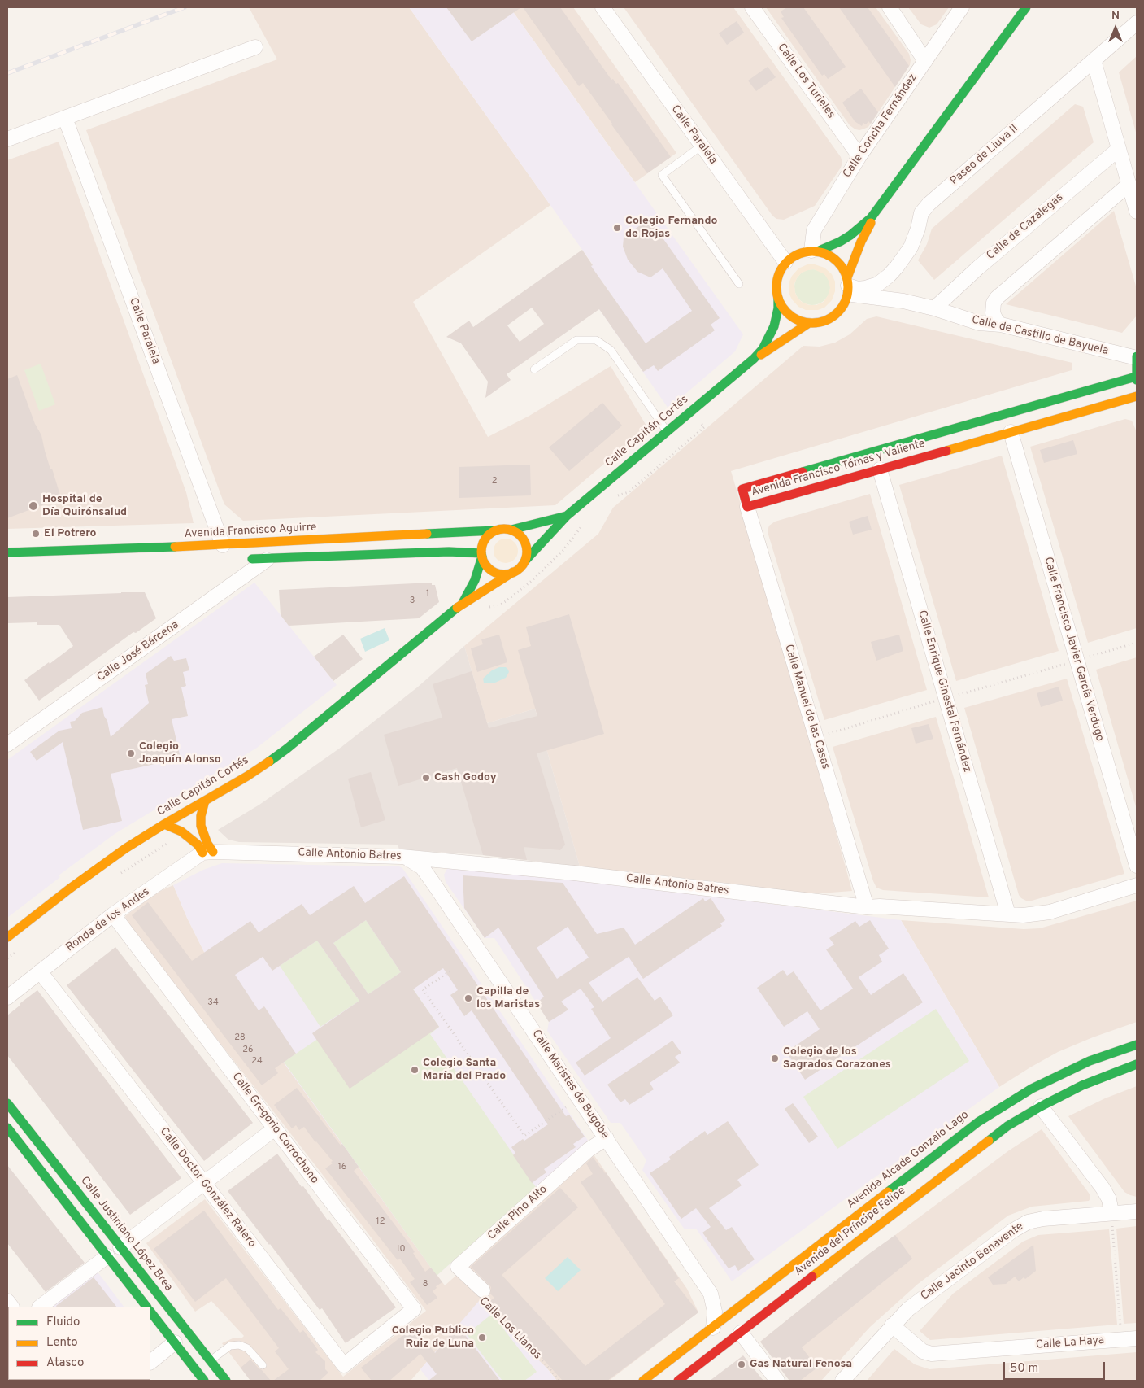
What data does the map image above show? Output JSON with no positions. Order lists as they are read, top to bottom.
{
  "streets": {
    "main road": [
      "Calle Capitán Cortés",
      "Avenida Francisco Tómas y Valiente",
      "Avenida Francisco Aguirre",
      "Avenida Alcade Gonzalo Lago",
      "Avenida del Príncipe Felipe",
      "Calle Justiniano López Brea"
    ],
    "street": [
      "Calle Los Turieles",
      "Calle Concha Fernández",
      "Calle Paralela",
      "Paseo de Liuva II",
      "Calle de Cazalegas",
      "Calle de Castillo de Bayuela",
      "Calle Francisco Javier García Verdugo",
      "Calle José Bárcena",
      "Calle Enrique Ginestal Fernández",
      "Calle Manuel de las Casas",
      "Calle Antonio Batres",
      "Ronda de los Andes",
      "Calle Maristas de Bugobe",
      "Calle Gregorio Corrochano",
      "Calle Doctor González Ralero",
      "Calle Pino Alto",
      "Calle Jacinto Benavente",
      "Calle La Haya"
    ],
    "path": ["Calle Los Llanos"]
  },
  "crossings": [
    ["Calle Los Turieles", "Calle Concha Fernández"],
    ["Calle Concha Fernández", "Calle Paralela"],
    ["Calle Concha Fernández", "Paseo de Liuva II"],
    ["Calle Concha Fernández", "Calle de Castillo de Bayuela"],
    ["Calle Concha Fernández", "Calle Capitán Cortés"],
    ["Calle Paralela", "Paseo de Liuva II"],
    ["Calle Paralela", "Calle de Castillo de Bayuela"],
    ["Calle Paralela", "Calle Capitán Cortés"],
    ["Calle Paralela", "Avenida Francisco Aguirre"],
    ["Paseo de Liuva II", "Calle de Castillo de Bayuela"],
    ["Paseo de Liuva II", "Calle Capitán Cortés"],
    ["Calle de Cazalegas", "Calle de Castillo de Bayuela"],
    ["Calle de Castillo de Bayuela", "Calle Capitán Cortés"],
    ["Calle Capitán Cortés", "Avenida Francisco Aguirre"],
    ["Avenida Francisco Tómas y Valiente", "Calle Francisco Javier García Verdugo"],
    ["Avenida Francisco Tómas y Valiente", "Calle Enrique Ginestal Fernández"],
    ["Avenida Francisco Tómas y Valiente", "Calle Manuel de las Casas"],
    ["Calle Enrique Ginestal Fernández", "Calle Antonio Batres"],
    ["Calle Manuel de las Casas", "Calle Antonio Batres"],
    ["Calle Antonio Batres", "Ronda de los Andes"],
    ["Calle Antonio Batres", "Calle Maristas de Bugobe"],
    ["Ronda de los Andes", "Calle Gregorio Corrochano"],
    ["Ronda de los Andes", "Calle Doctor González Ralero"],
    ["Calle Maristas de Bugobe", "Avenida Alcade Gonzalo Lago"],
    ["Calle Maristas de Bugobe", "Calle Pino Alto"],
    ["Calle Gregorio Corrochano", "Calle Doctor González Ralero"],
    ["Calle Pino Alto", "Calle Los Llanos"],
    ["Calle Jacinto Benavente", "Calle La Haya"]
  ],
  "places": [
    "Colegio Fernando de Rojas",
    "Hospital de Día Quirónsalud",
    "El Potrero",
    "Colegio Joaquín Alonso",
    "Cash Godoy",
    "Capilla de los Maristas",
    "Colegio de los Sagrados Corazones",
    "Colegio Santa María del Prado",
    "Colegio Publico Ruiz de Luna",
    "Gas Natural Fenosa"
  ],
  "house_numbers": [
    "2",
    "1",
    "3",
    "34",
    "28",
    "26",
    "24",
    "16",
    "12",
    "10",
    "8"
  ],
  "legend": ["Fluido", "Lento", "Atasco"],
  "scale_bar": "50 m",
  "north": "top"
}
